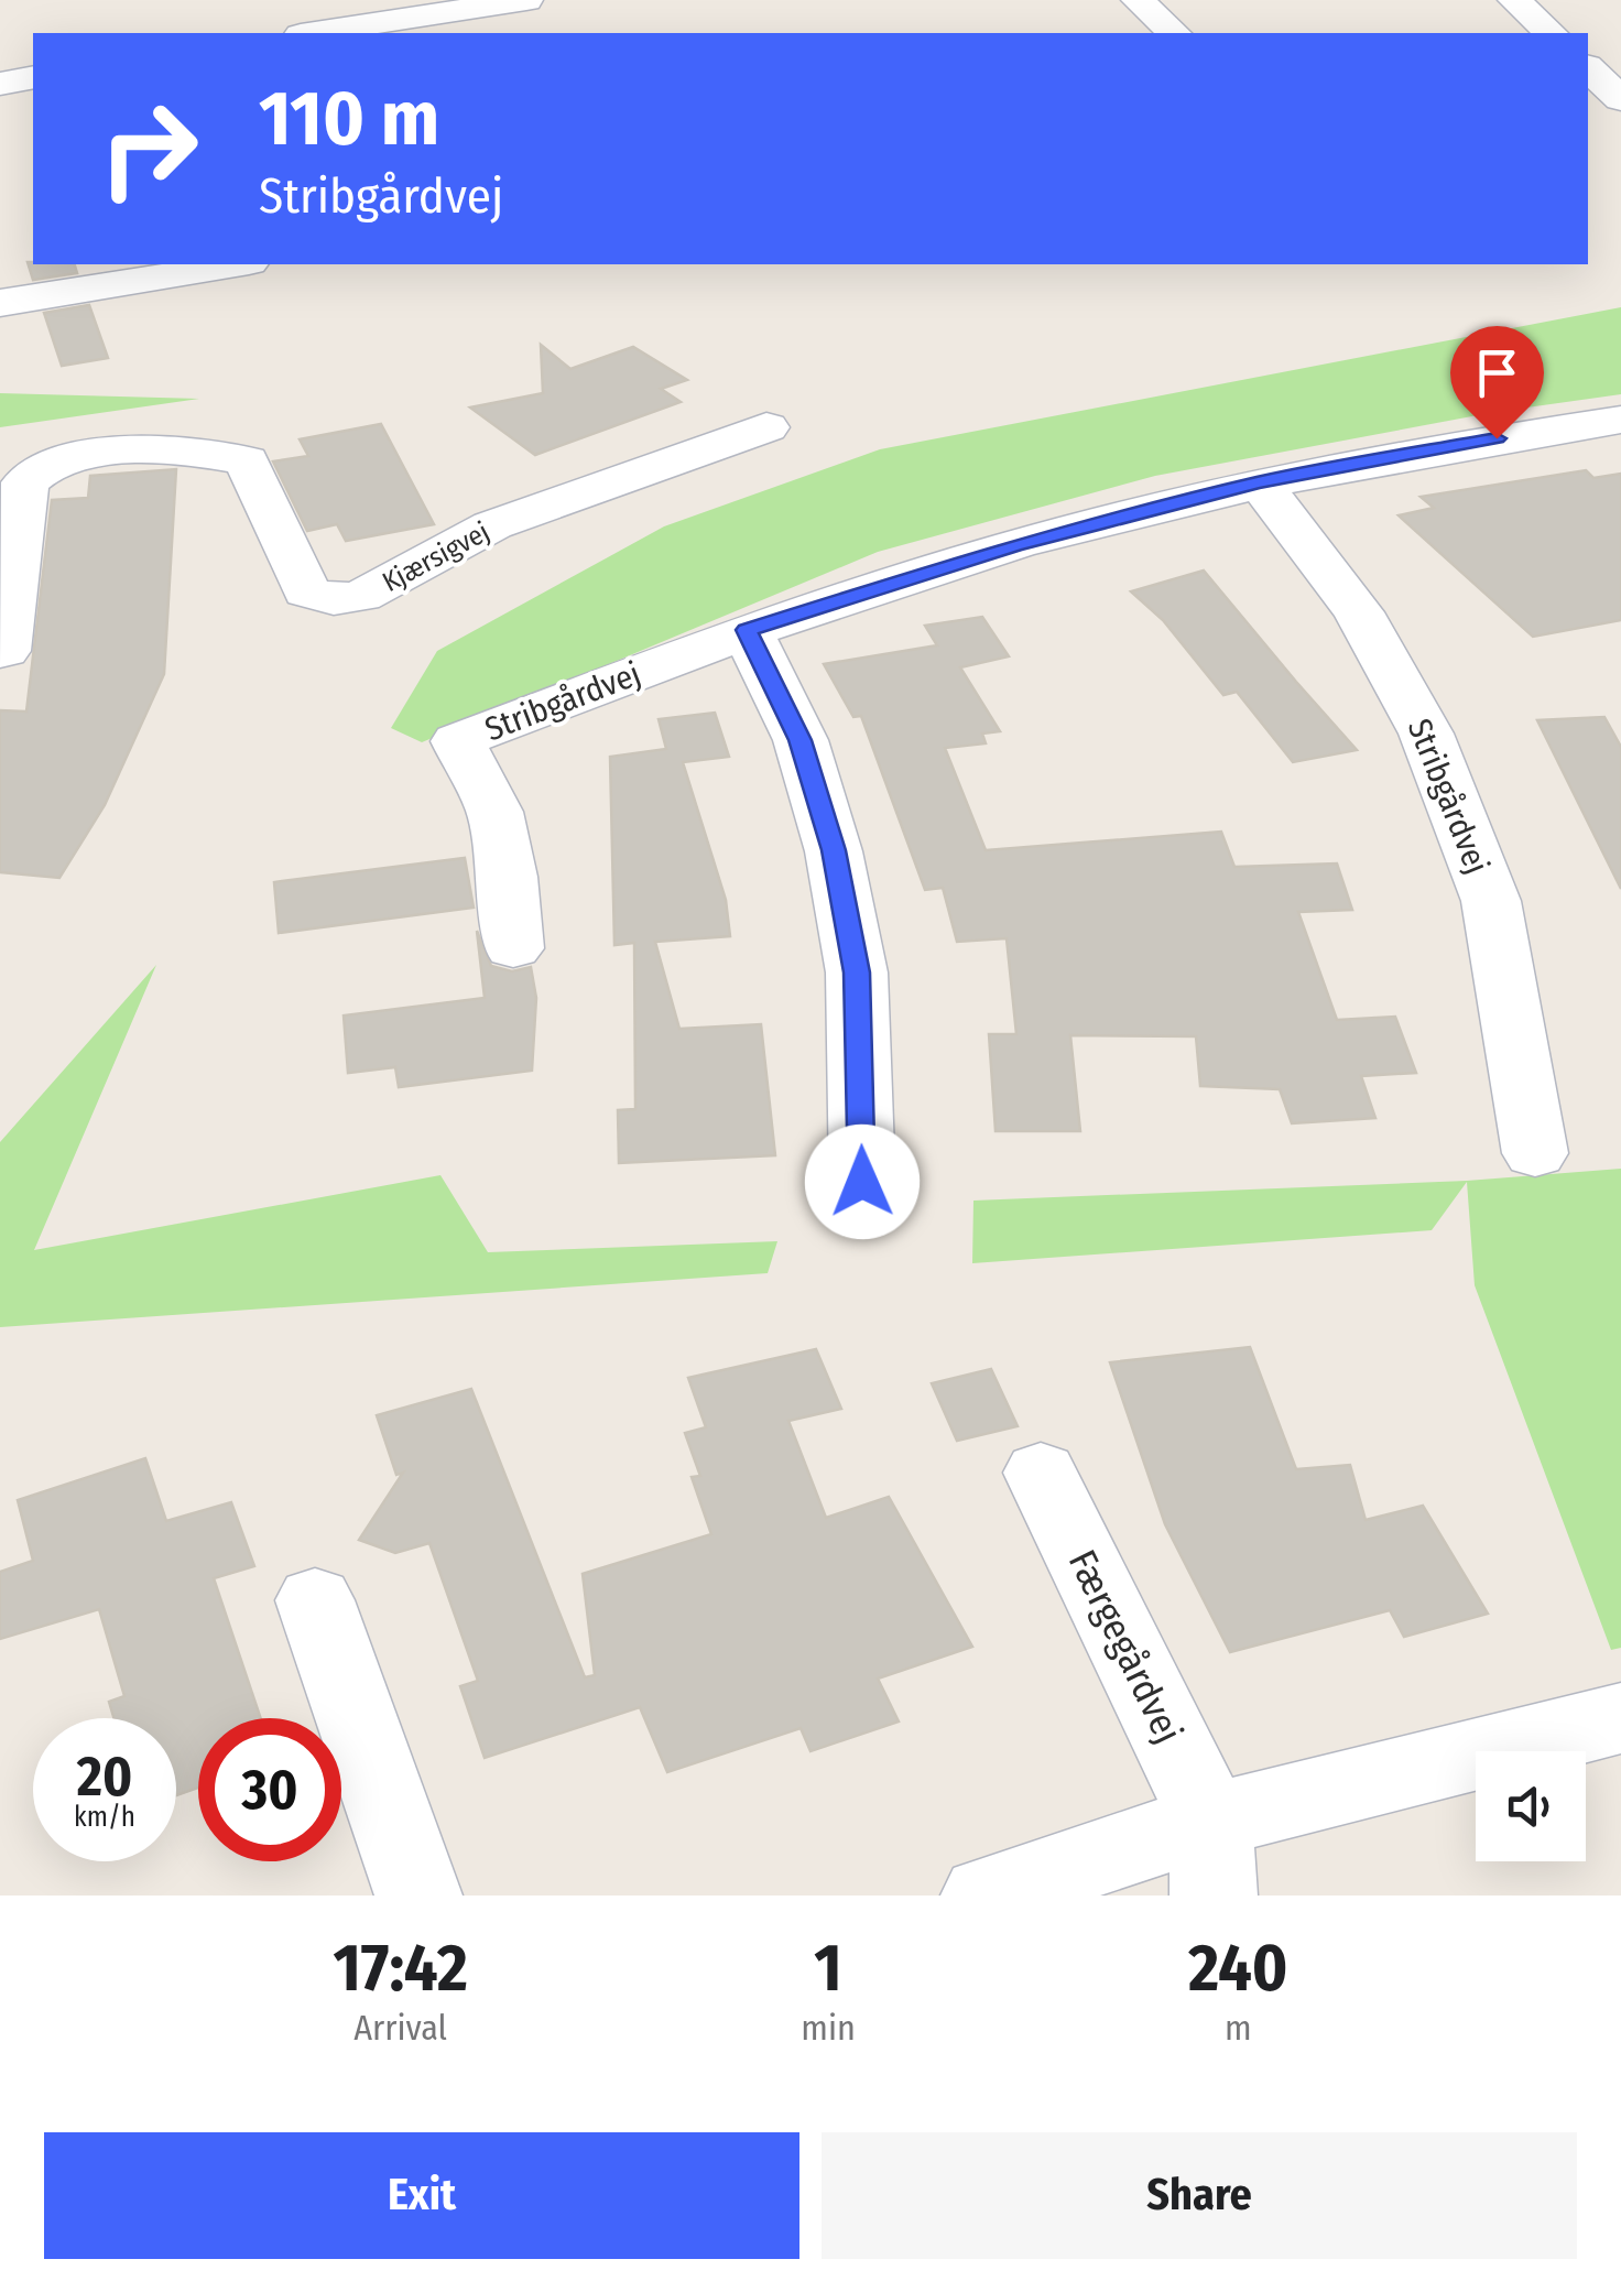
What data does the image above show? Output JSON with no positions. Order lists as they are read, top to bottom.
{
  "streets": {
    "street": ["Kjærsigvej", "Stribgårdvej", "Færgegårdvej"]
  },
  "page": {
    "turn": ["110 m", "Stribgårdvej"],
    "speed": "20 km/h",
    "limit": "30",
    "eta": [
      "17:42",
      "Arrival",
      "1",
      "min",
      "240",
      "m"
    ],
    "buttons": ["Exit", "Share"]
  }
}
